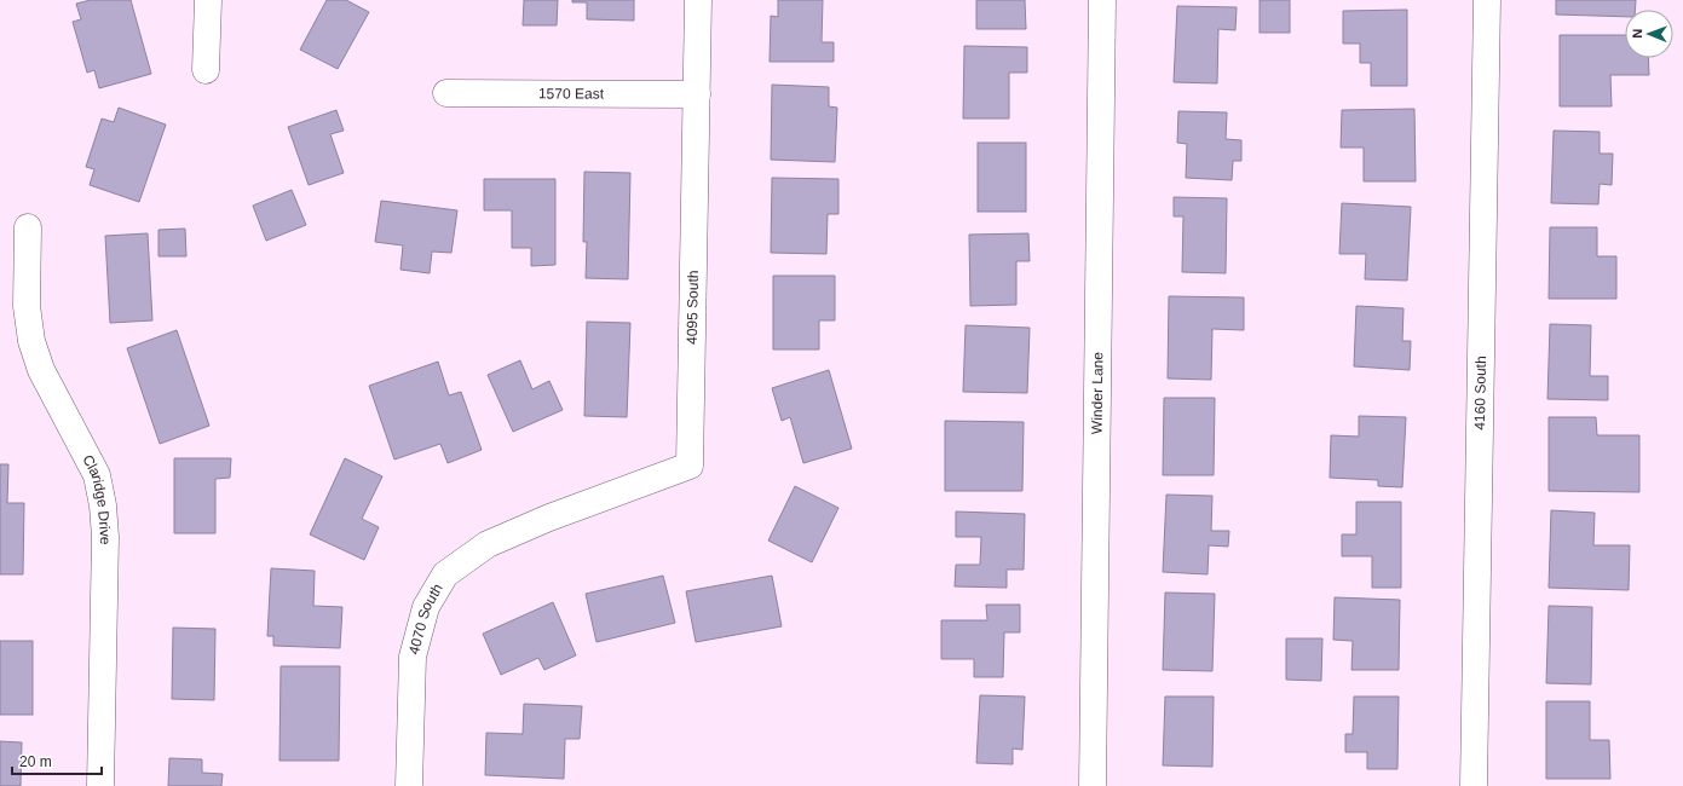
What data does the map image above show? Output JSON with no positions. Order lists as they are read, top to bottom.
{
  "streets": {
    "street": [
      "1570 East",
      "4095 South",
      "Winder Lane",
      "4160 South",
      "Claridge Drive",
      "4070 South"
    ]
  },
  "crossings": [
    ["1570 East", "4095 South"],
    ["4095 South", "4070 South"]
  ],
  "scale_bar": "20 m",
  "north": "left"
}
